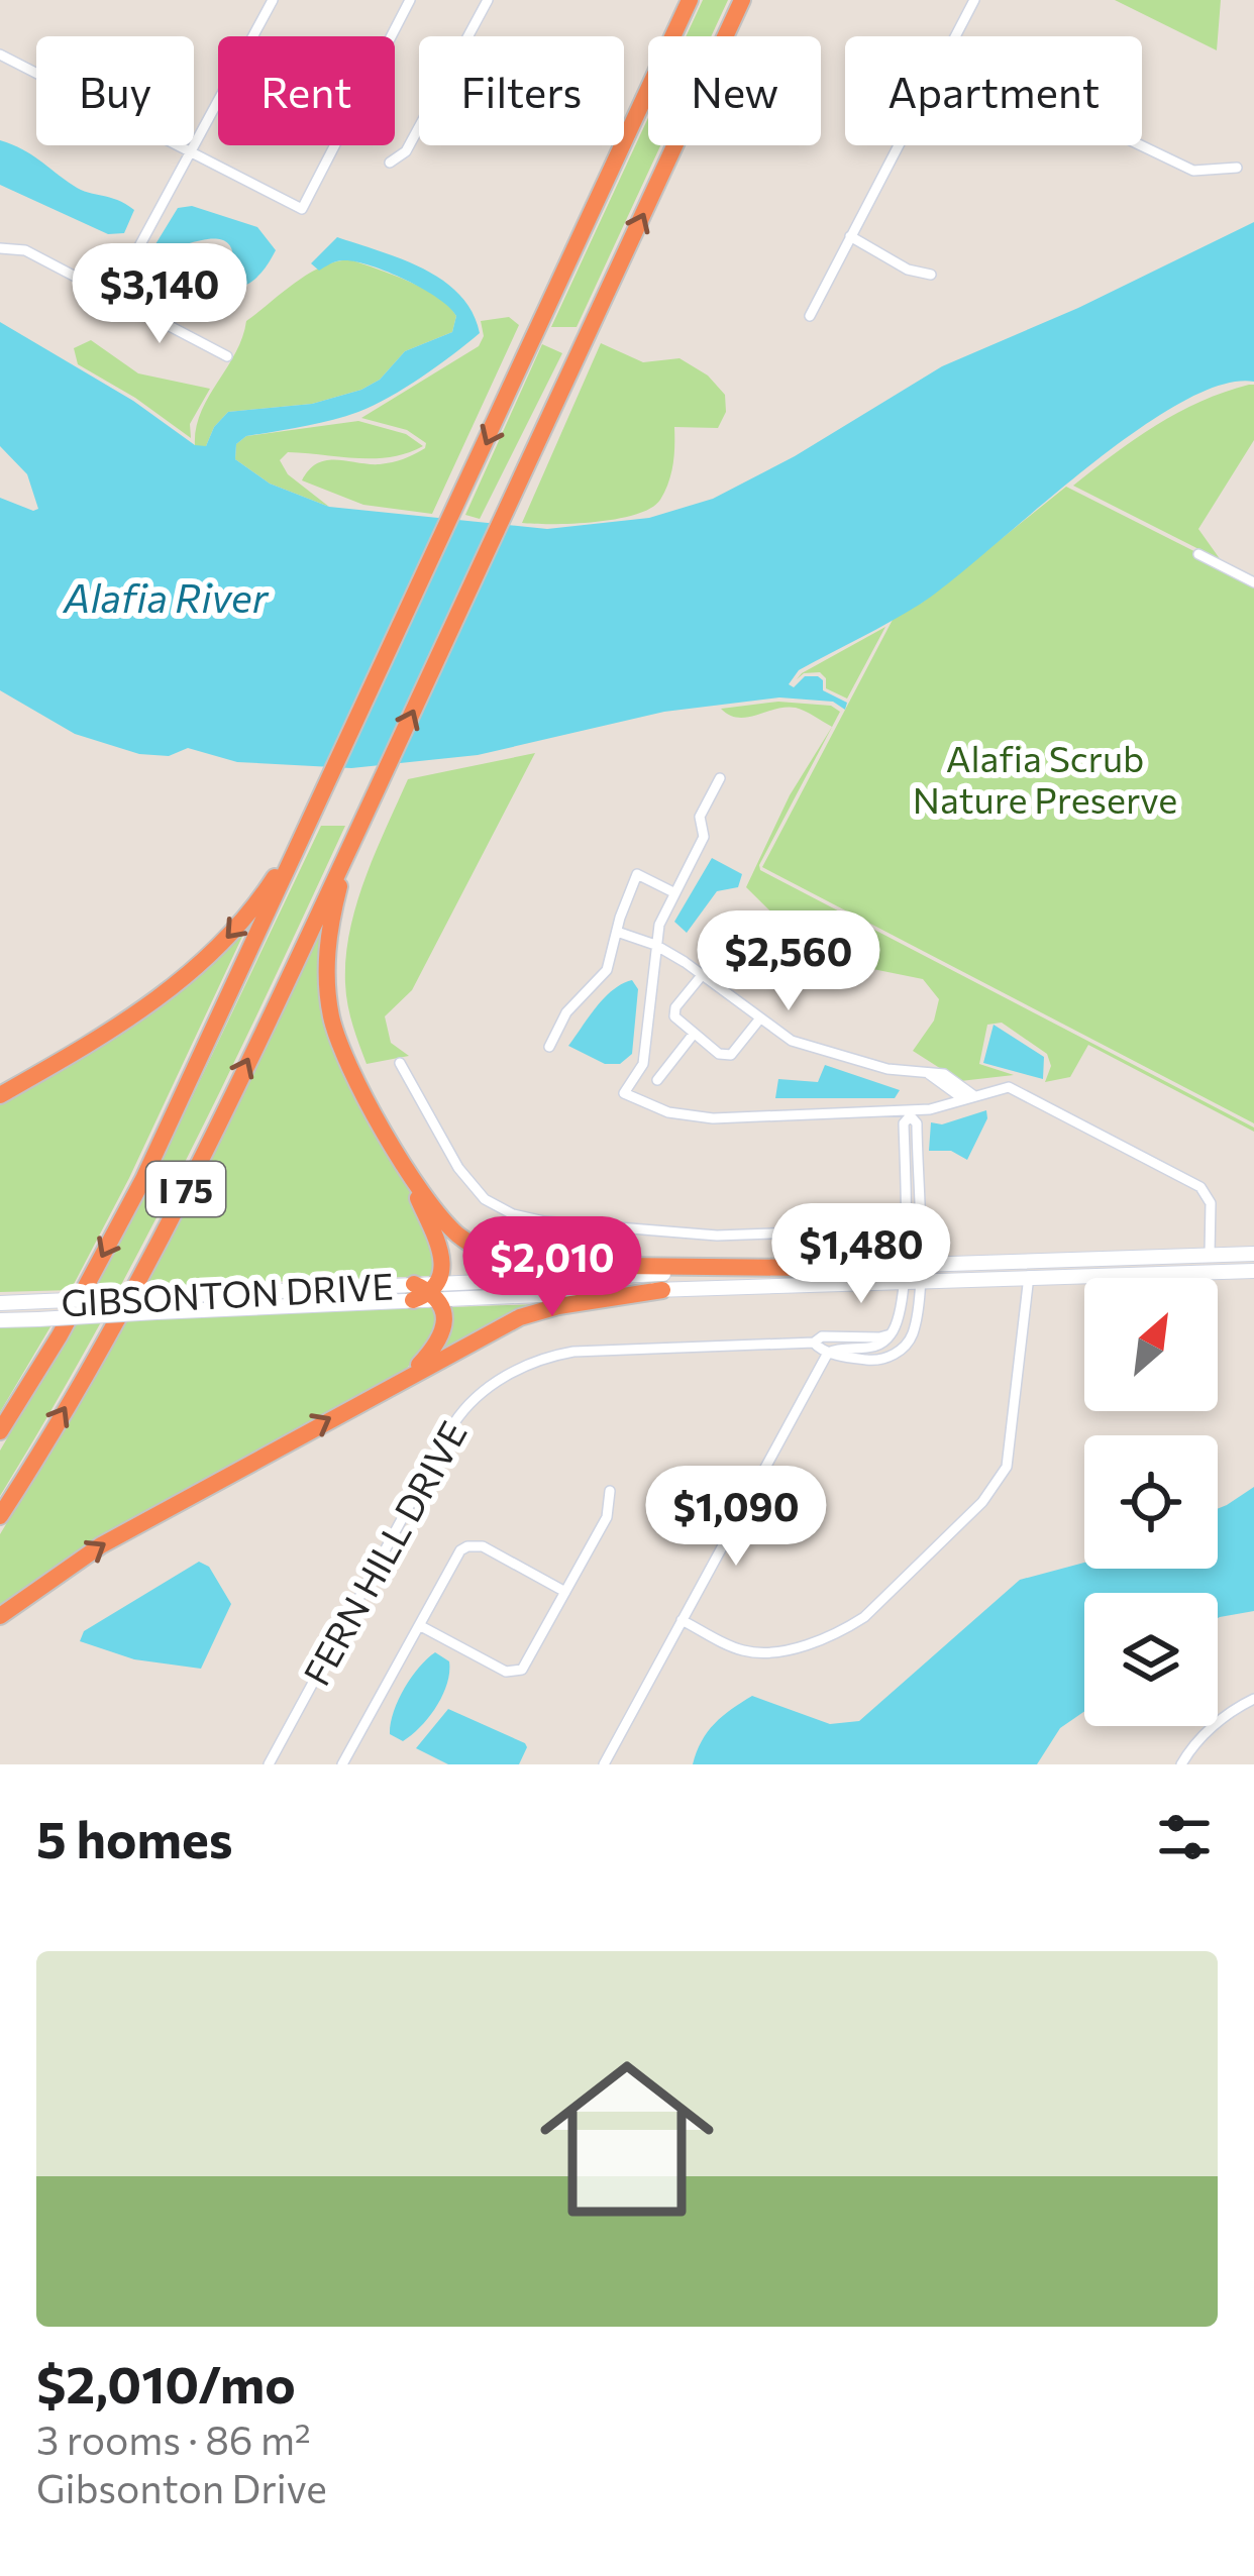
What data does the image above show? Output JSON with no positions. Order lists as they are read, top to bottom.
{
  "streets": {
    "highway": ["I 75"],
    "main road": ["GIBSONTON DRIVE"],
    "street": ["FERN HILL DRIVE"]
  },
  "water": ["Alafia River"],
  "parks": ["Alafia Scrub Nature Preserve"],
  "north": "top right",
  "page": {
    "chip": [
      "Buy",
      "Rent",
      "Filters",
      "New",
      "Apartment"
    ],
    "price": [
      "$3,140",
      "$2,560",
      "$1,480",
      "$2,010",
      "$1,090"
    ],
    "heading": "5 homes",
    "list": [
      {
        "name": "$2,010/mo",
        "note": "3 rooms · 86 m² · Gibsonton Drive"
      }
    ]
  }
}
